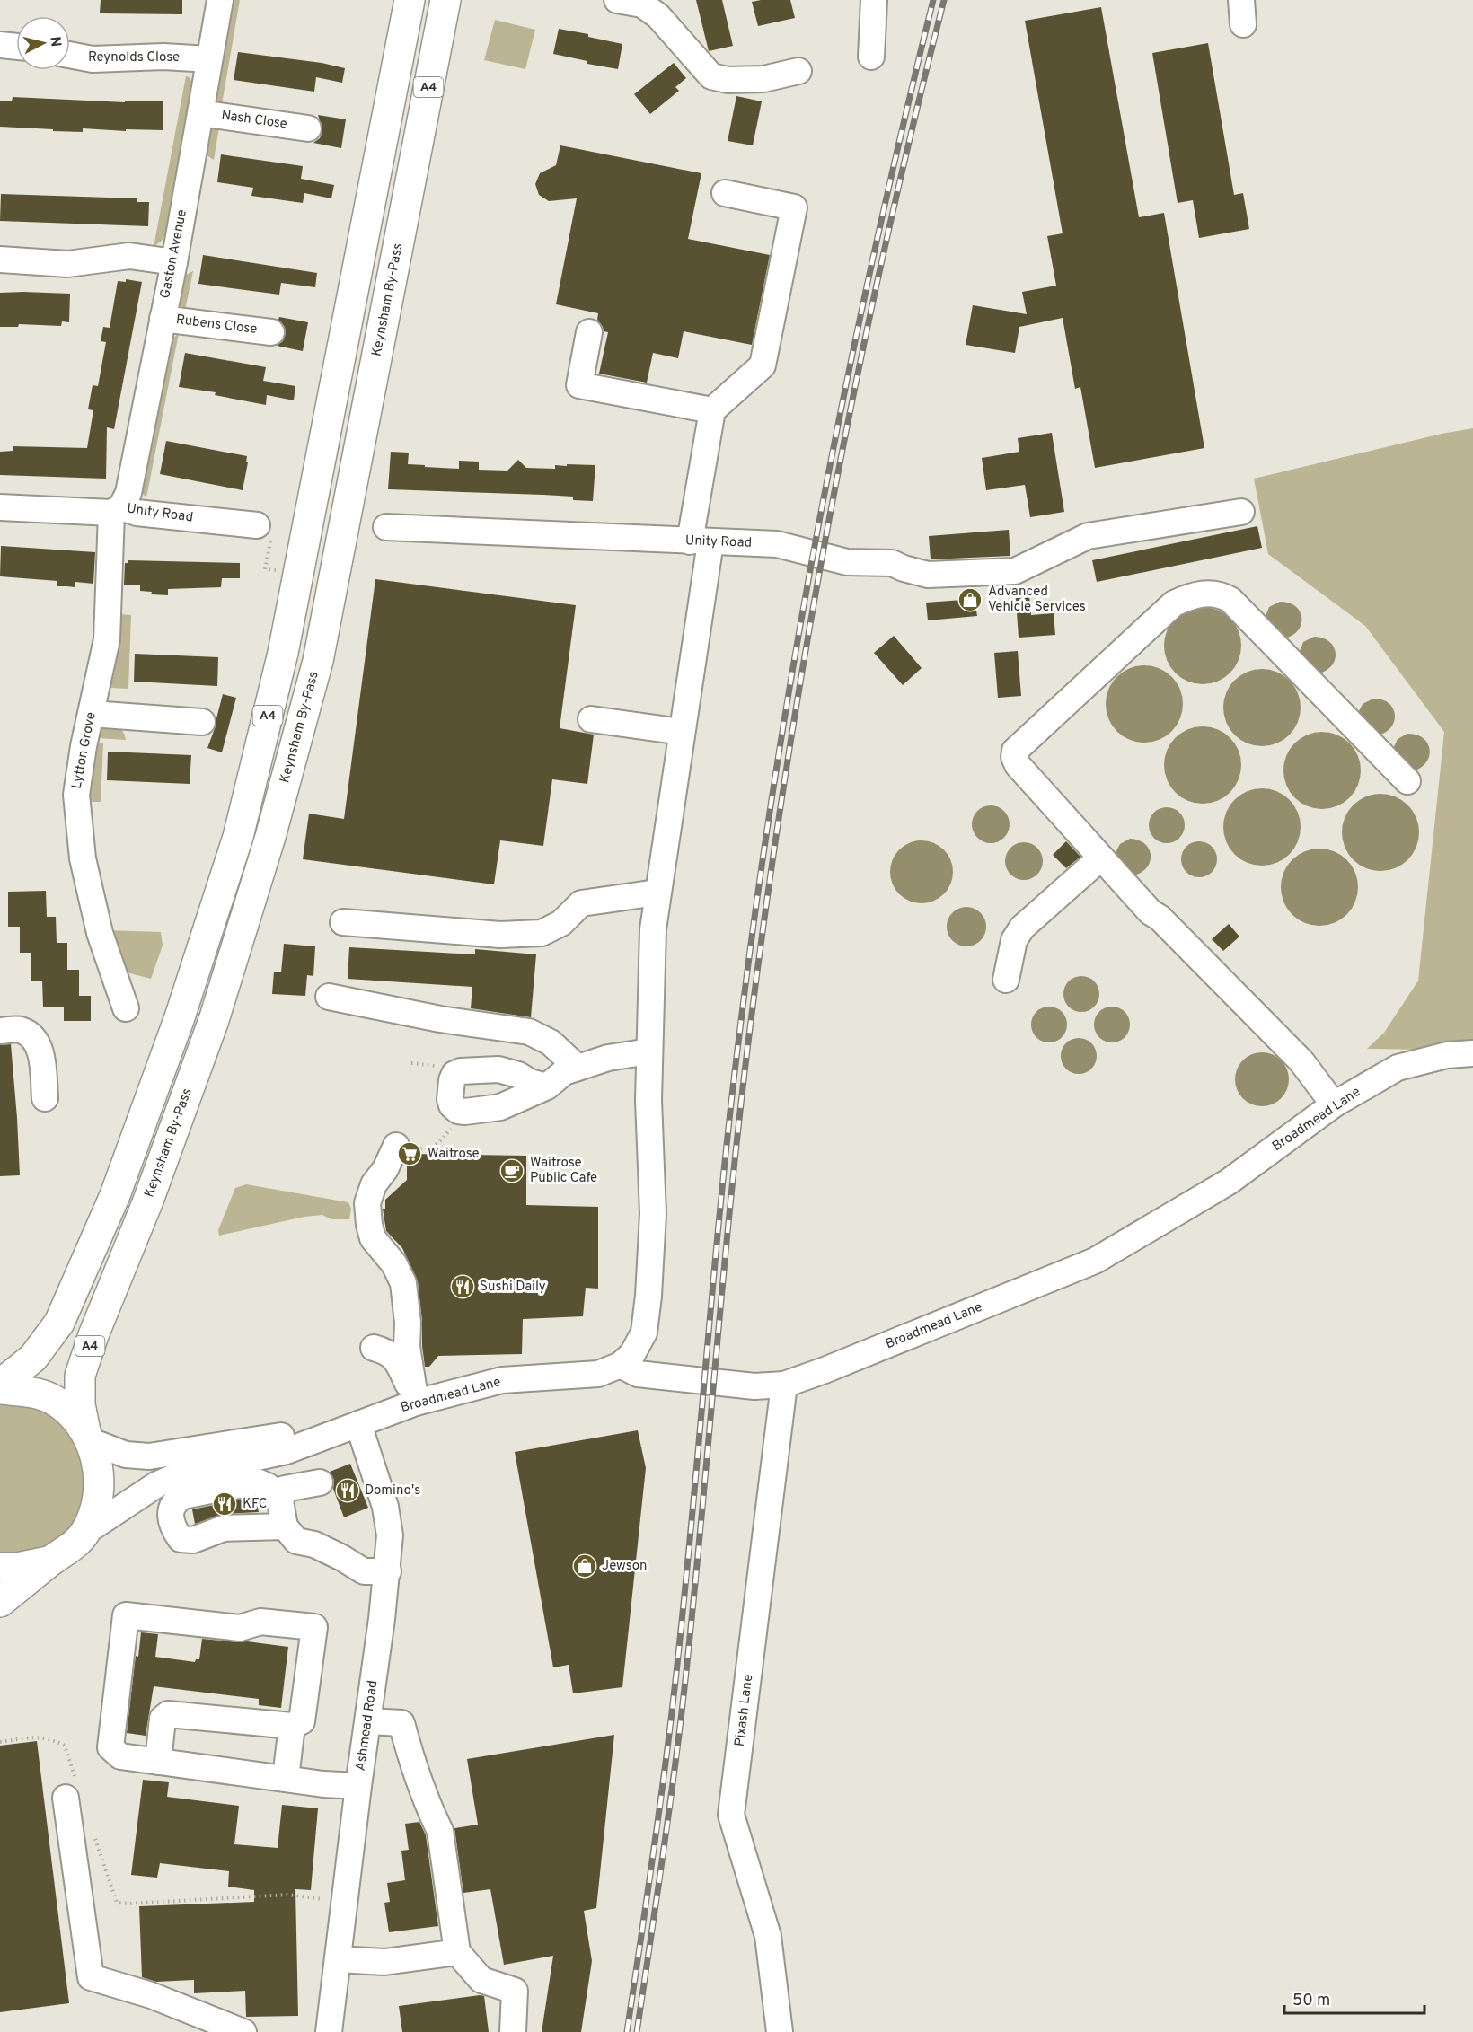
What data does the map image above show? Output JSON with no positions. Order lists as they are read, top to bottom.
{
  "streets": {
    "highway": ["A4", "Keynsham By-Pass"],
    "street": [
      "Reynolds Close",
      "Nash Close",
      "Gaston Avenue",
      "Rubens Close",
      "Unity Road",
      "Lytton Grove",
      "Broadmead Lane",
      "Pixash Lane",
      "Ashmead Road"
    ]
  },
  "crossings": [
    ["Reynolds Close", "Gaston Avenue"],
    ["A4", "Keynsham By-Pass"],
    ["A4", "Broadmead Lane"],
    ["Nash Close", "Gaston Avenue"],
    ["Gaston Avenue", "Rubens Close"],
    ["Gaston Avenue", "Unity Road"],
    ["Gaston Avenue", "Lytton Grove"],
    ["Keynsham By-Pass", "Broadmead Lane"],
    ["Unity Road", "Lytton Grove"],
    ["Broadmead Lane", "Pixash Lane"],
    ["Broadmead Lane", "Ashmead Road"]
  ],
  "places": {
    "shop": ["Advanced Vehicle Services", "Jewson"],
    "supermarket": ["Waitrose"],
    "cafe": ["Waitrose Public Cafe"],
    "restaurant": ["Sushi Daily", "Domino's", "KFC"]
  },
  "scale_bar": "50 m",
  "north": "right"
}
